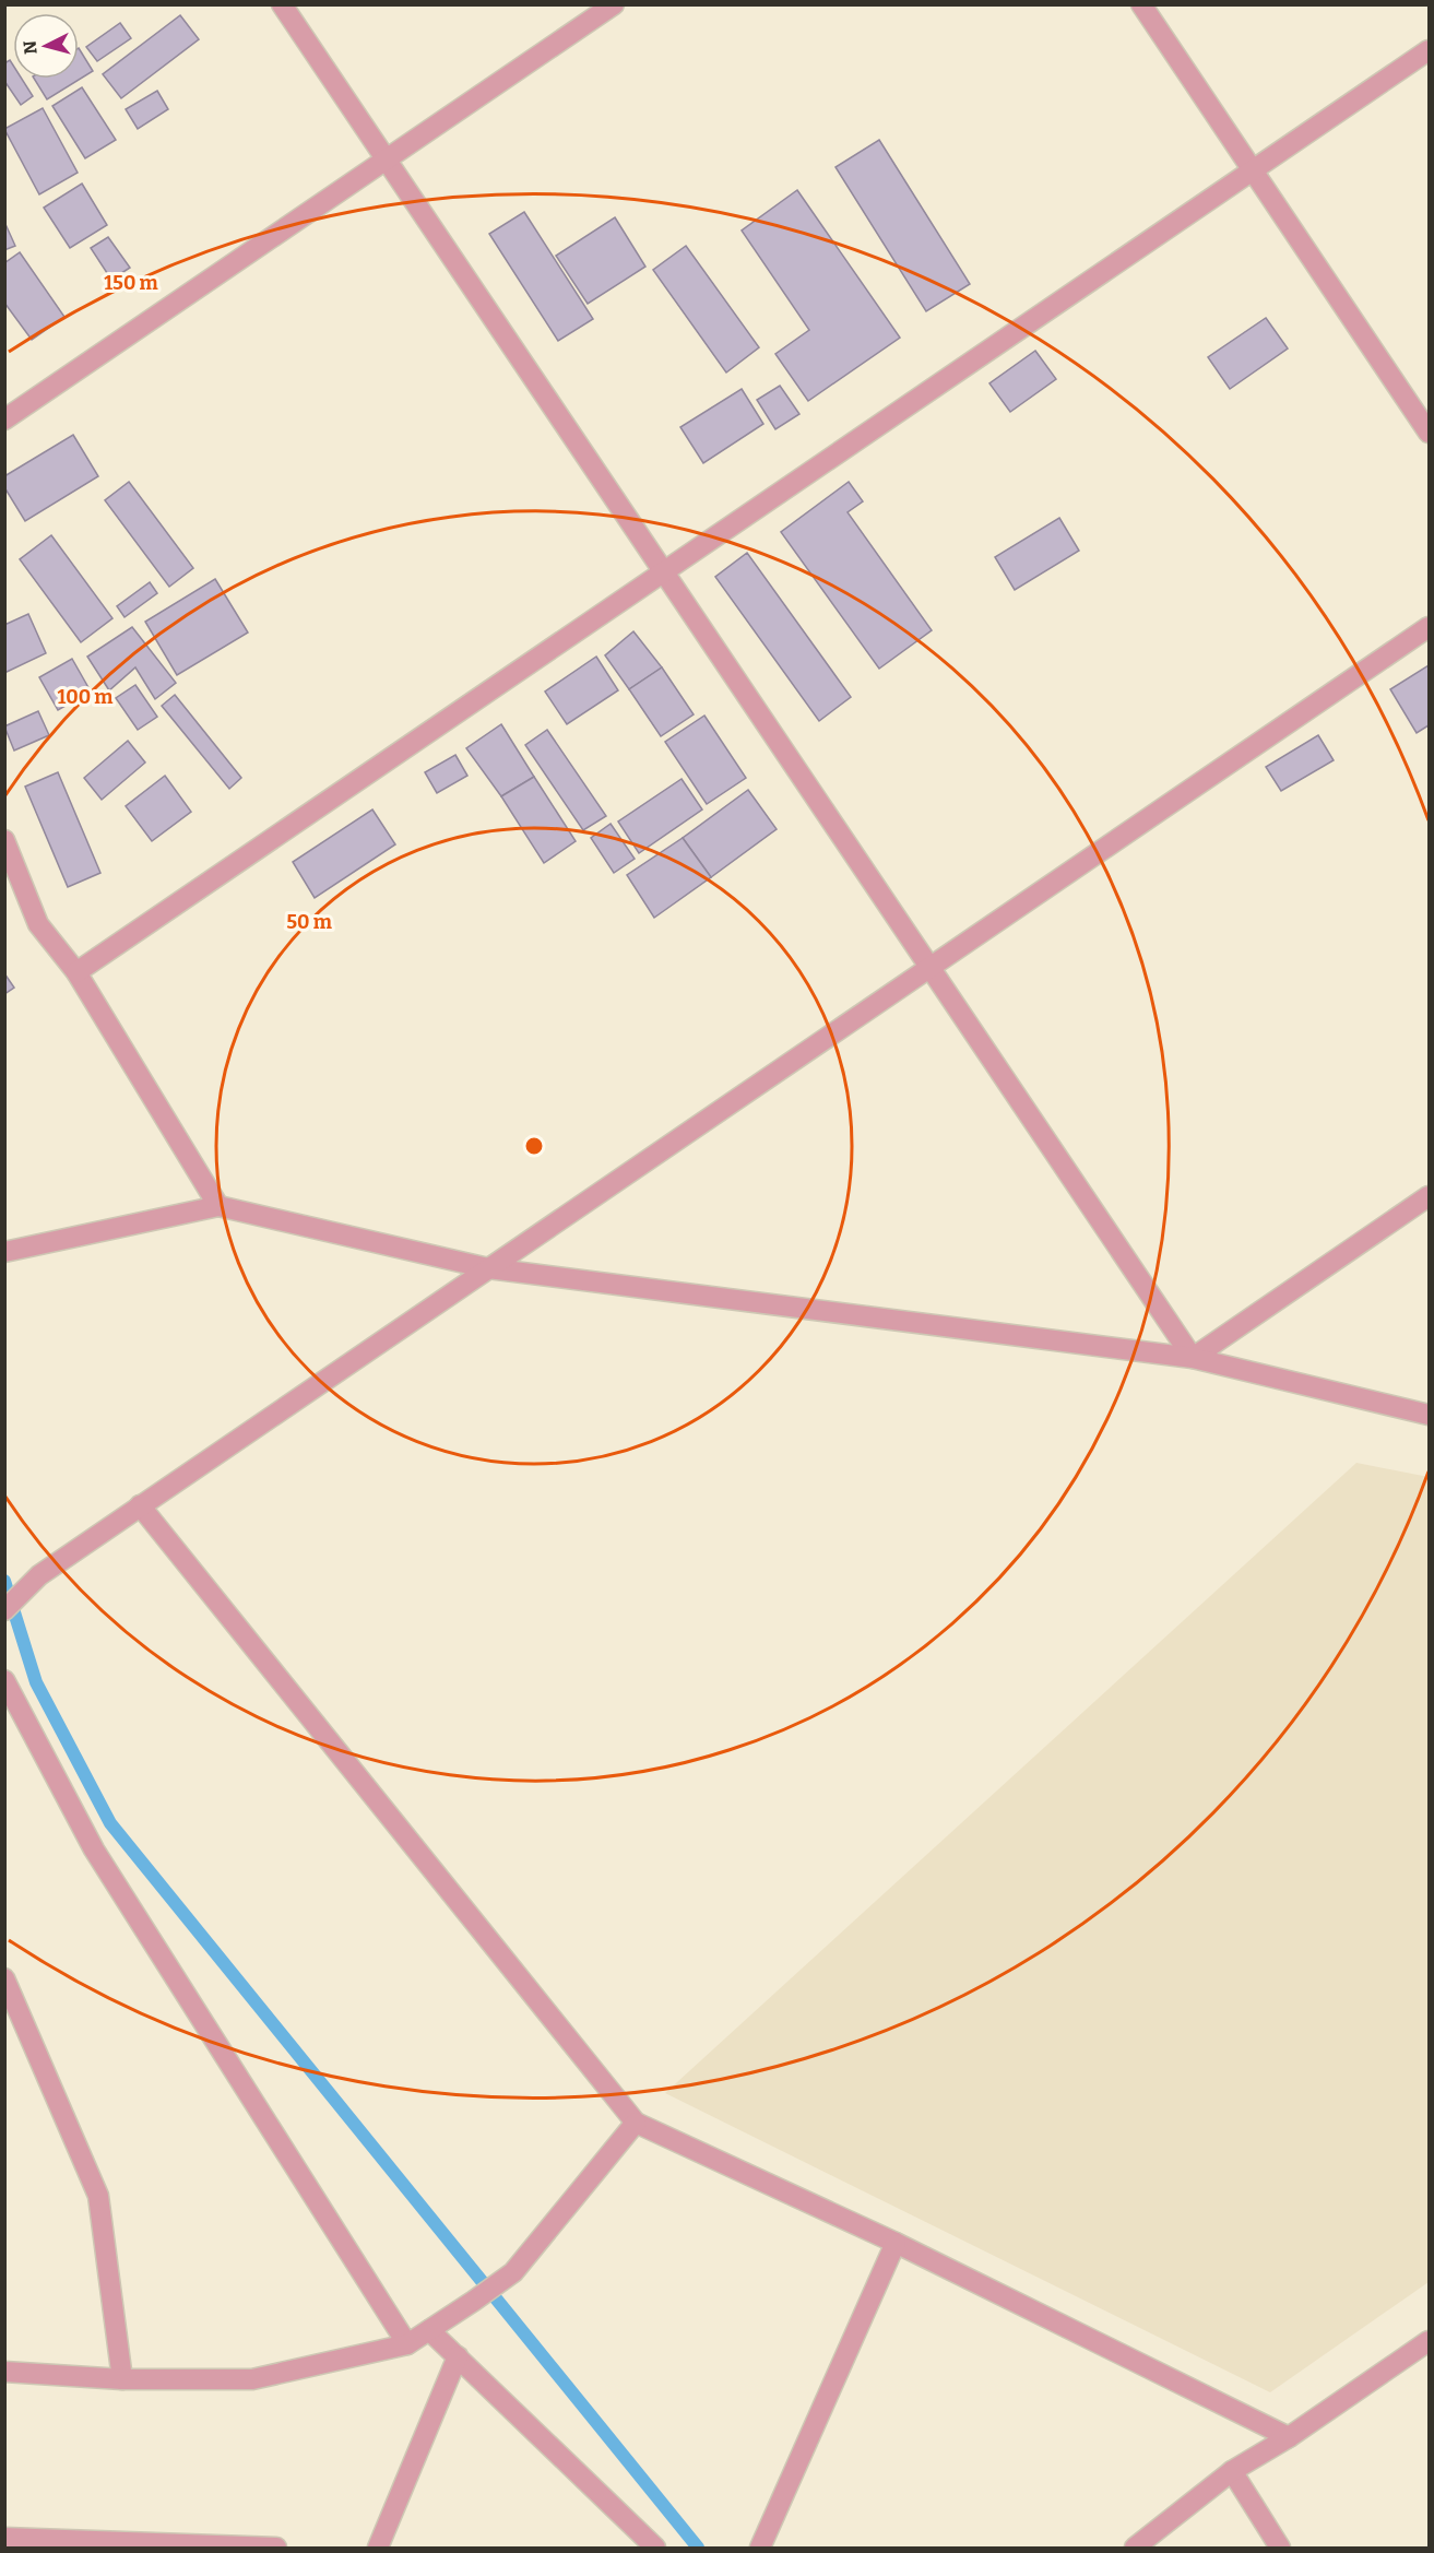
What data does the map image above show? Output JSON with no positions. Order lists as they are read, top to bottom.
{
  "north": "left",
  "rings": ["150 m", "100 m", "50 m"]
}
